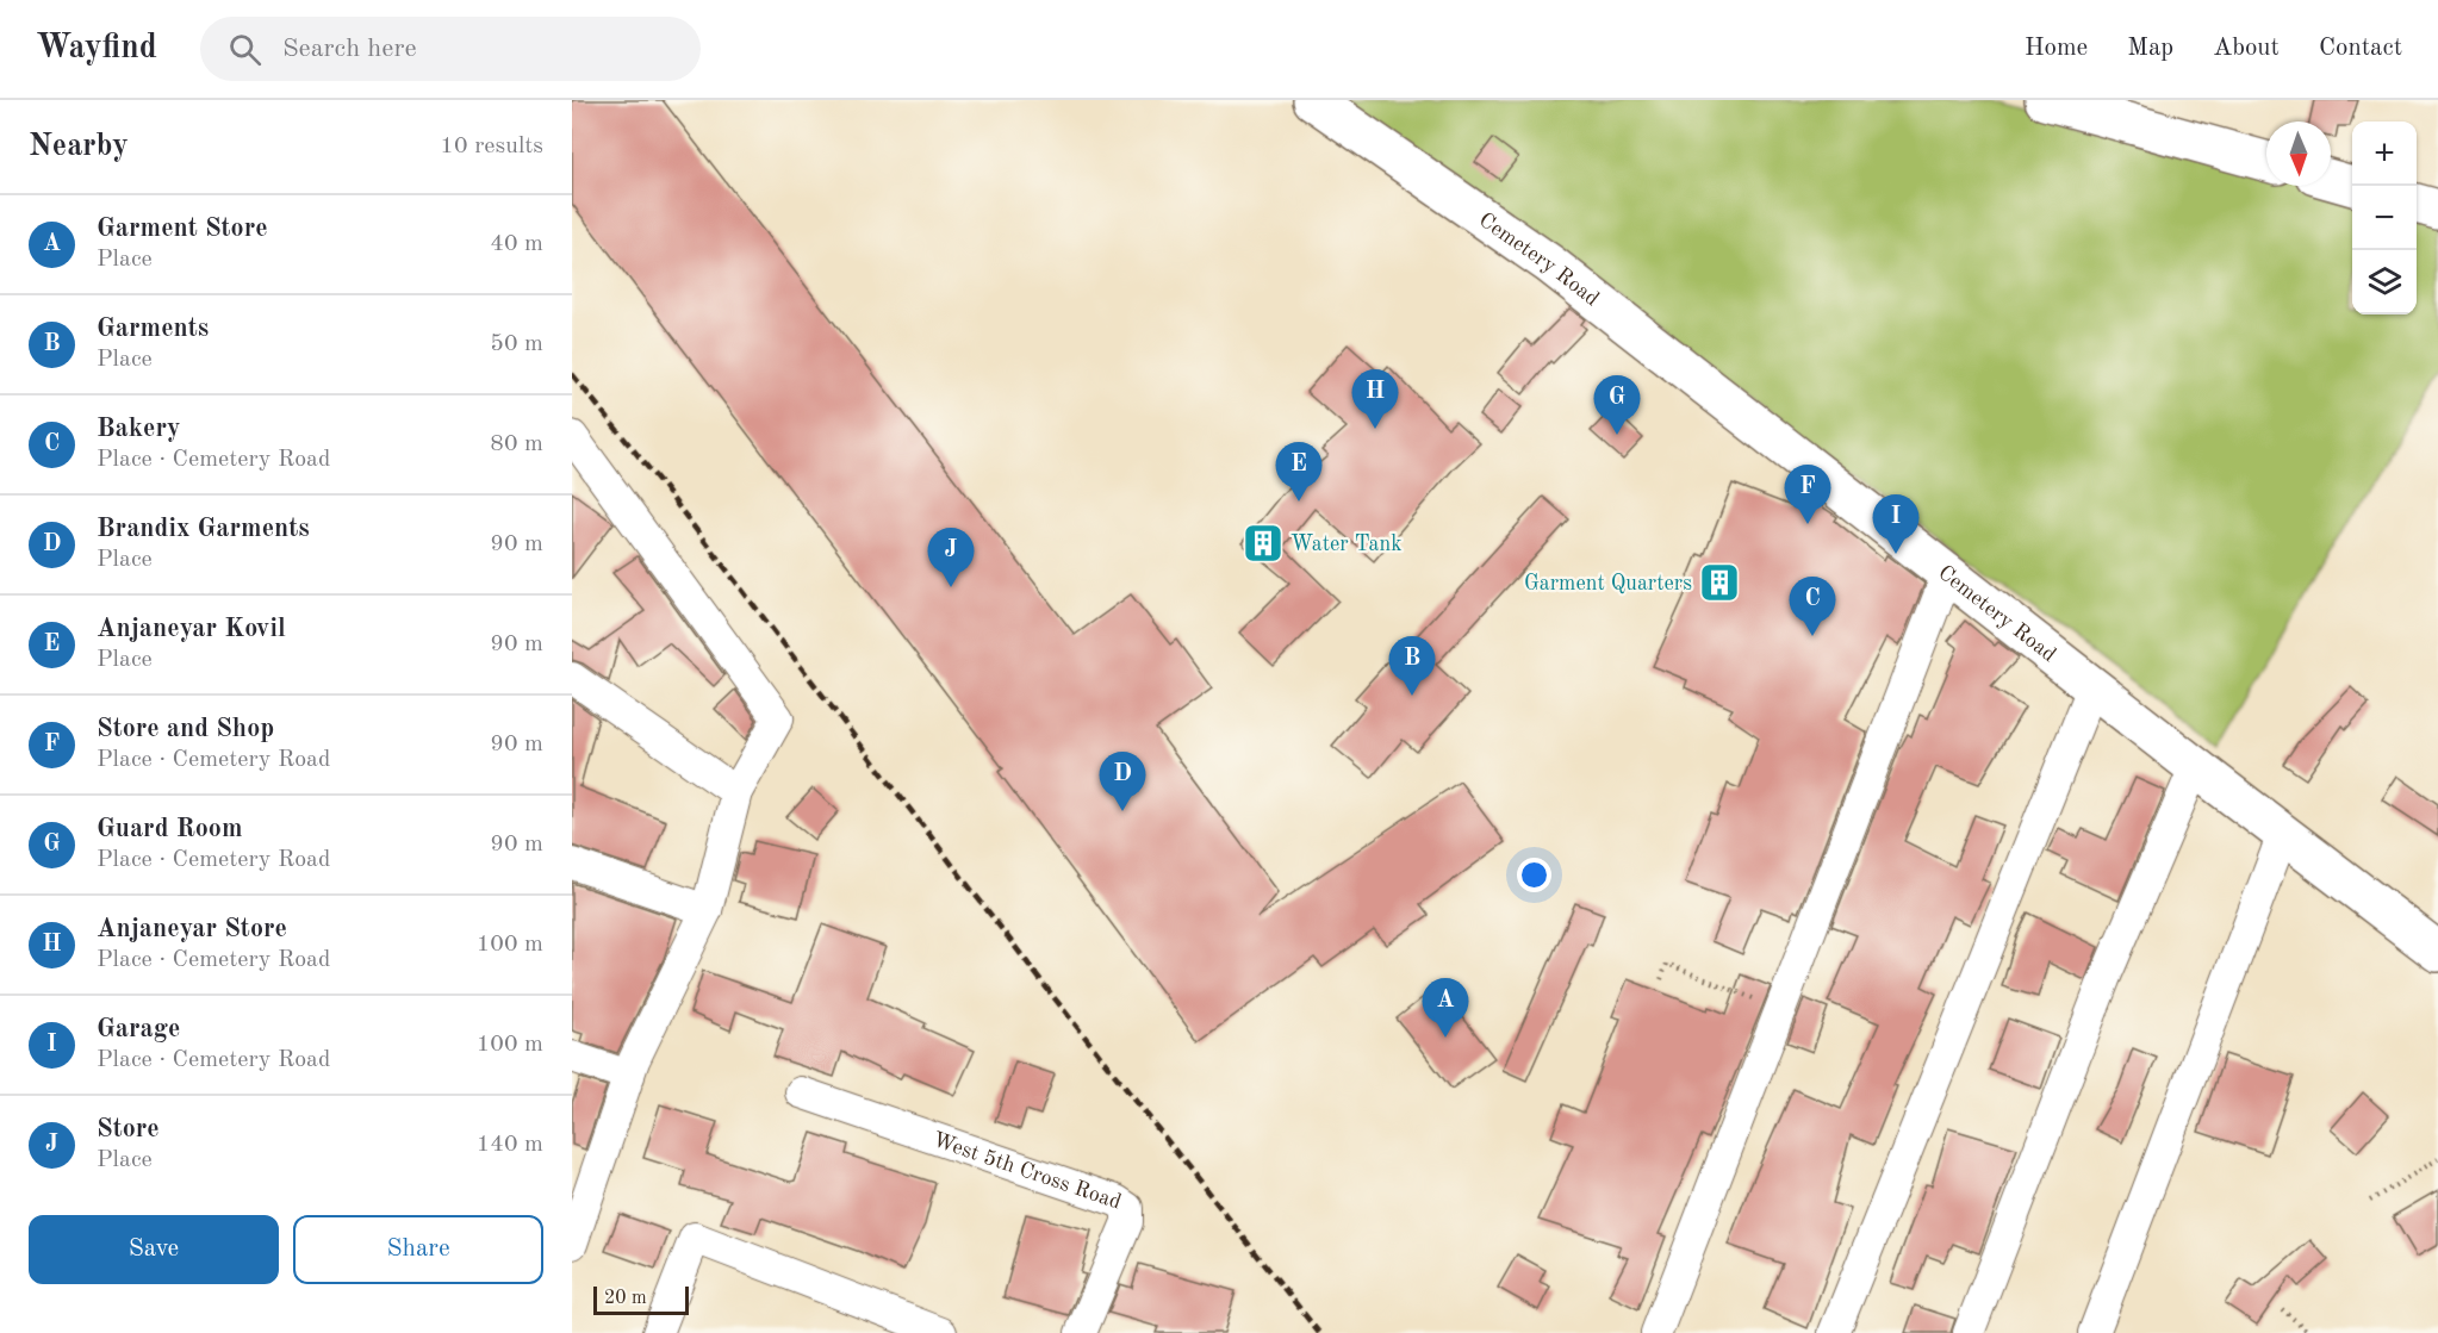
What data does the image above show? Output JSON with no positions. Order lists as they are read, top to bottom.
{
  "streets": {
    "main road": ["Cemetery Road"],
    "street": ["West 5th Cross Road"]
  },
  "places": {
    "building": ["Water Tank", "Garment Quarters"]
  },
  "scale_bar": "20 m",
  "north": "bottom",
  "page": {
    "header": "Wayfind",
    "search": "Search here",
    "nav": [
      "Home",
      "Map",
      "About",
      "Contact"
    ],
    "heading": ["Nearby", "10 results"],
    "map_buttons": ["+", "−"],
    "list": [
      {
        "mark": "A",
        "name": "Garment Store",
        "note": "Place",
        "value": "40 m"
      },
      {
        "mark": "B",
        "name": "Garments",
        "note": "Place",
        "value": "50 m"
      },
      {
        "mark": "C",
        "name": "Bakery",
        "note": "Place · Cemetery Road",
        "value": "80 m"
      },
      {
        "mark": "D",
        "name": "Brandix Garments",
        "note": "Place",
        "value": "90 m"
      },
      {
        "mark": "E",
        "name": "Anjaneyar Kovil",
        "note": "Place",
        "value": "90 m"
      },
      {
        "mark": "F",
        "name": "Store and Shop",
        "note": "Place · Cemetery Road",
        "value": "90 m"
      },
      {
        "mark": "G",
        "name": "Guard Room",
        "note": "Place · Cemetery Road",
        "value": "90 m"
      },
      {
        "mark": "H",
        "name": "Anjaneyar Store",
        "note": "Place · Cemetery Road",
        "value": "100 m"
      },
      {
        "mark": "I",
        "name": "Garage",
        "note": "Place · Cemetery Road",
        "value": "100 m"
      },
      {
        "mark": "J",
        "name": "Store",
        "note": "Place",
        "value": "140 m"
      }
    ],
    "pins": [
      "H",
      "G",
      "E",
      "F",
      "I",
      "J",
      "C",
      "B",
      "D",
      "A"
    ],
    "buttons": ["Save", "Share"],
    "scale": "20 m"
  }
}
